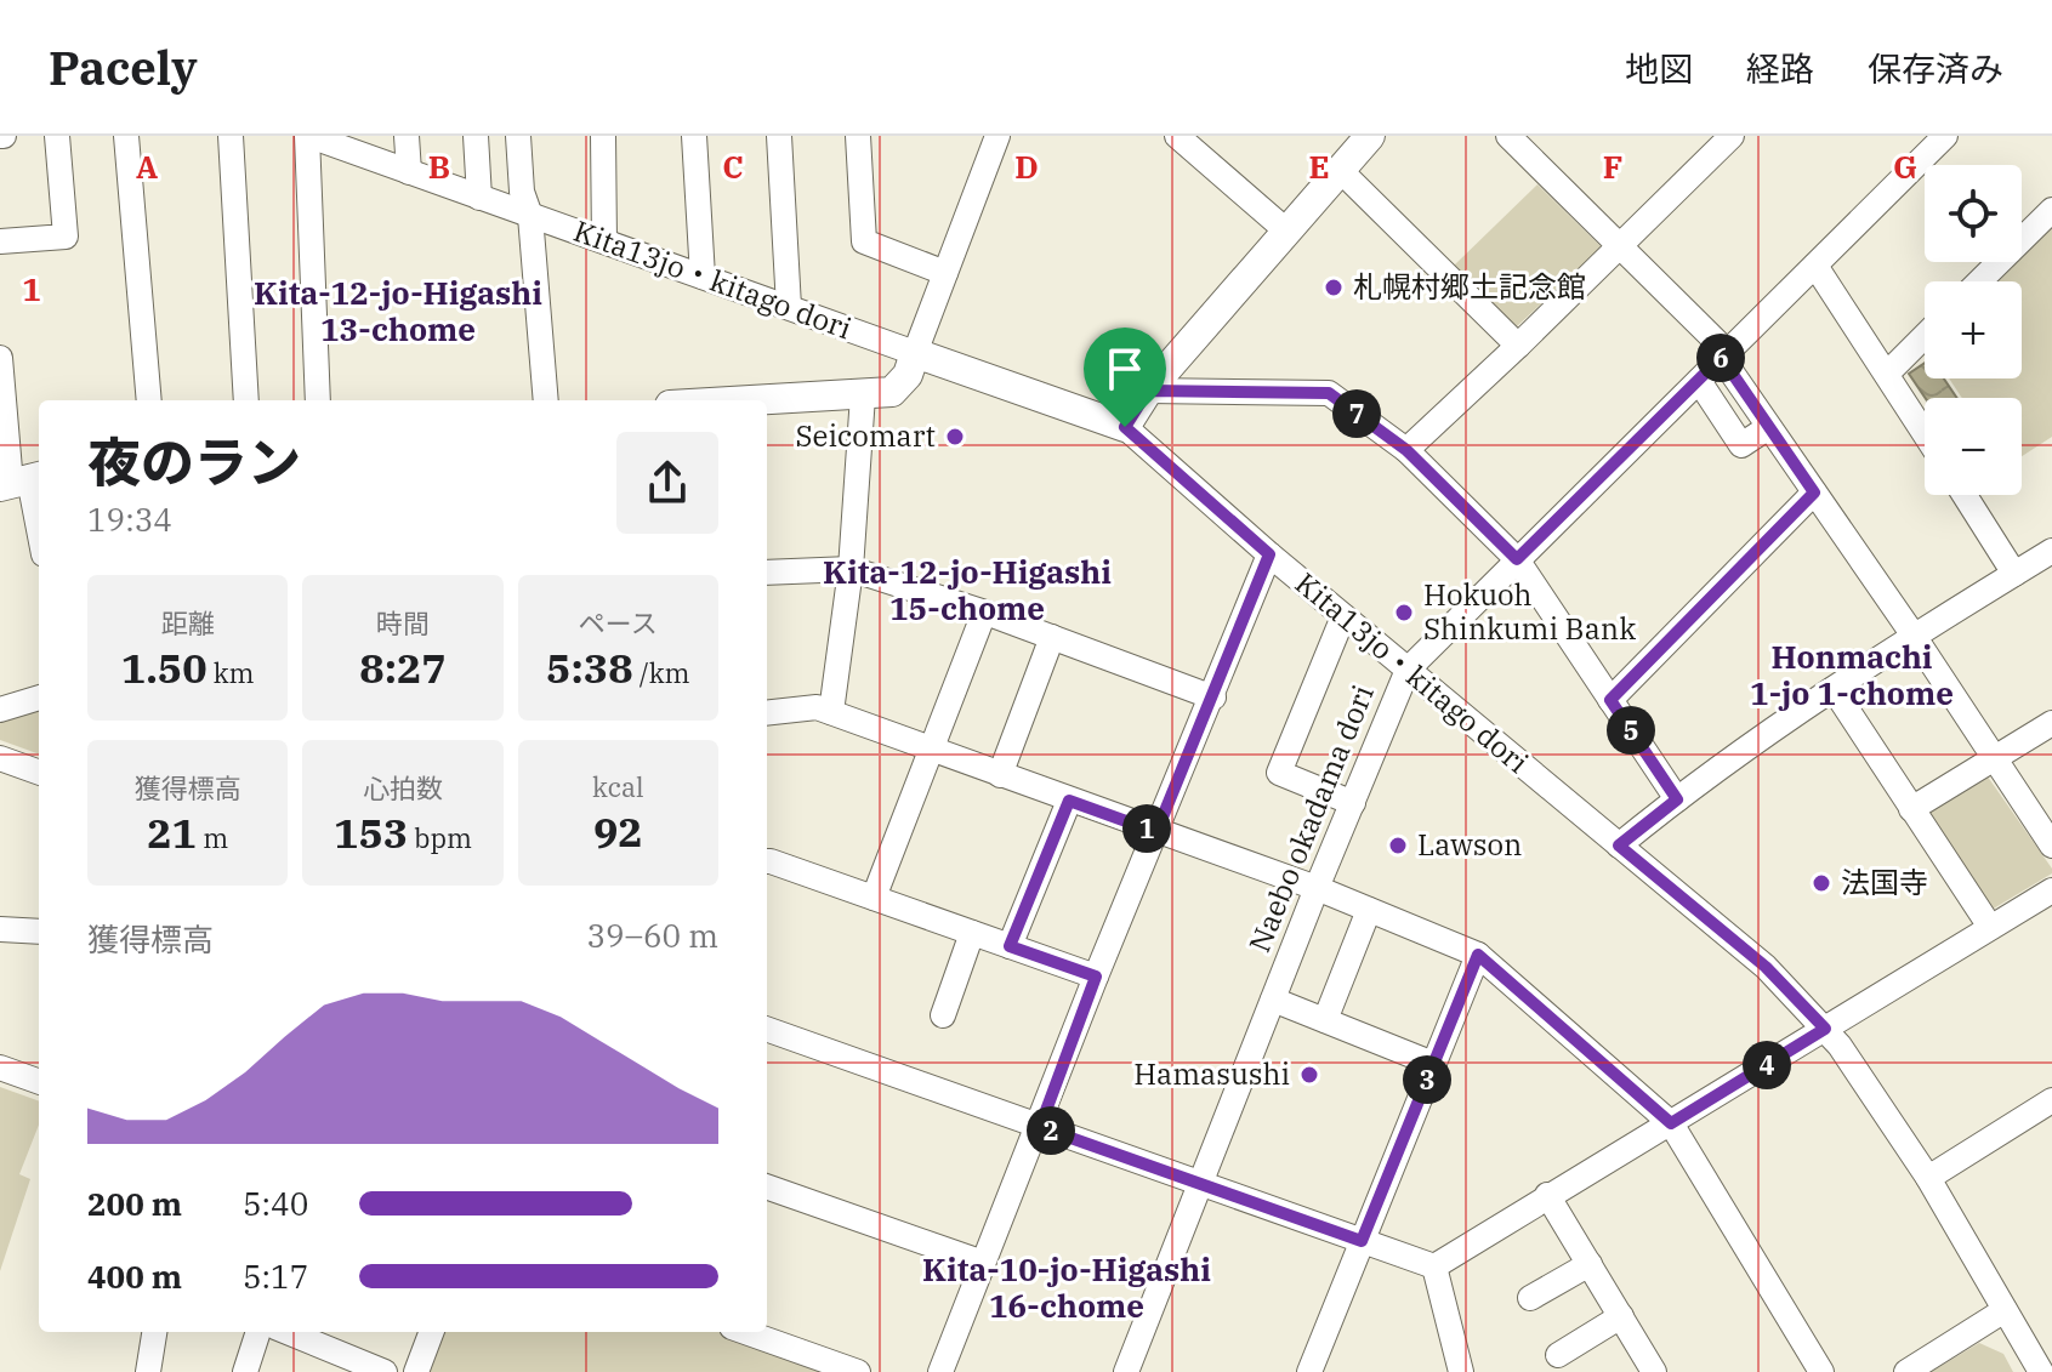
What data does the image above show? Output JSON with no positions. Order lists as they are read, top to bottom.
{
  "streets": {
    "main road": ["Kita13jo・kitago dori"],
    "street": ["Naebo okadama dori"]
  },
  "crossings": [
    ["Kita13jo・kitago dori", "Naebo okadama dori"]
  ],
  "districts": [
    "Kita-12-jo-Higashi 13-chome",
    "Kita-12-jo-Higashi 15-chome",
    "Honmachi 1-jo 1-chome",
    "Kita-10-jo-Higashi 16-chome"
  ],
  "places": [
    "札幌村郷土記念館",
    "Seicomart",
    "Hokuoh Shinkumi Bank",
    "Lawson",
    "法国寺",
    "Hamasushi"
  ],
  "page": {
    "header": "Pacely",
    "nav": ["地図", "経路", "保存済み"],
    "map_buttons": ["+", "−"],
    "pins": [
      "6",
      "7",
      "5",
      "1",
      "4",
      "3",
      "2"
    ],
    "heading": ["夜のラン", "19:34"],
    "stats": [
      ["距離", "1.50 km"],
      ["時間", "8:27"],
      ["ペース", "5:38 /km"],
      ["獲得標高", "21 m"],
      ["心拍数", "153 bpm"],
      ["kcal", "92"]
    ],
    "chart": ["獲得標高", "39–60 m"],
    "list": [
      {
        "name": "200 m",
        "note": "5:40"
      },
      {
        "name": "400 m",
        "note": "5:17"
      }
    ]
  },
  "grid": {
    "columns": [
      "A",
      "B",
      "C",
      "D",
      "E",
      "F",
      "G"
    ],
    "rows": ["1"]
  }
}
